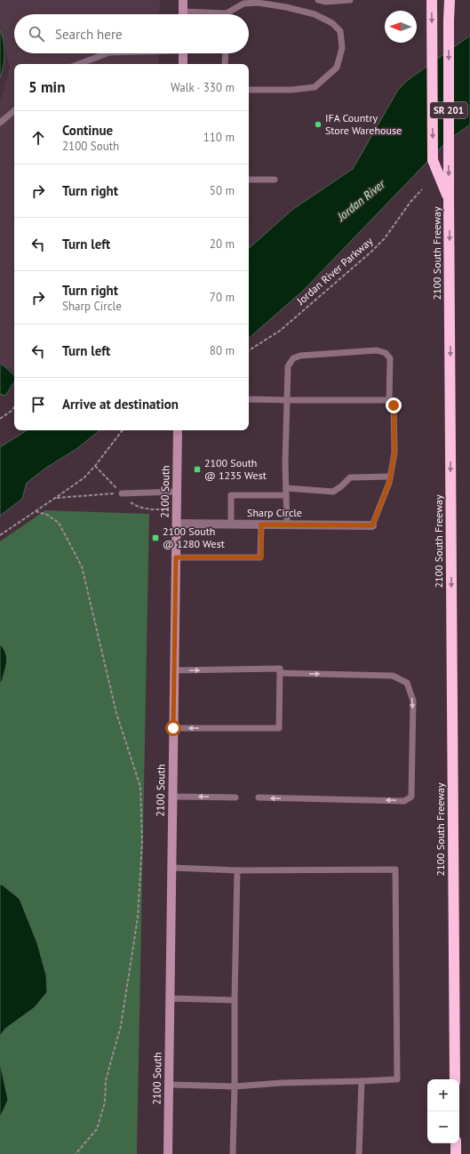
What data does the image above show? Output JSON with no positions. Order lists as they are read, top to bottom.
{
  "streets": {
    "highway": ["SR 201", "2100 South Freeway"],
    "street": ["2100 South", "Sharp Circle"],
    "path": ["Jordan River Parkway"]
  },
  "crossings": [
    ["2100 South", "Sharp Circle"]
  ],
  "one_way": ["2100 South Freeway"],
  "water": ["Jordan River"],
  "places": {
    "other": ["IFA Country Store Warehouse"],
    "transit": ["2100 South @ 1235 West", "2100 South @ 1280 West"]
  },
  "north": "left",
  "page": {
    "search": "Search here",
    "heading": ["5 min", "Walk · 330 m"],
    "list": [
      ["Continue", "2100 South", "110 m"],
      ["Turn right", "50 m"],
      ["Turn left", "20 m"],
      ["Turn right", "Sharp Circle", "70 m"],
      ["Turn left", "80 m"],
      "Arrive at destination"
    ],
    "map_buttons": ["+", "−"]
  }
}
